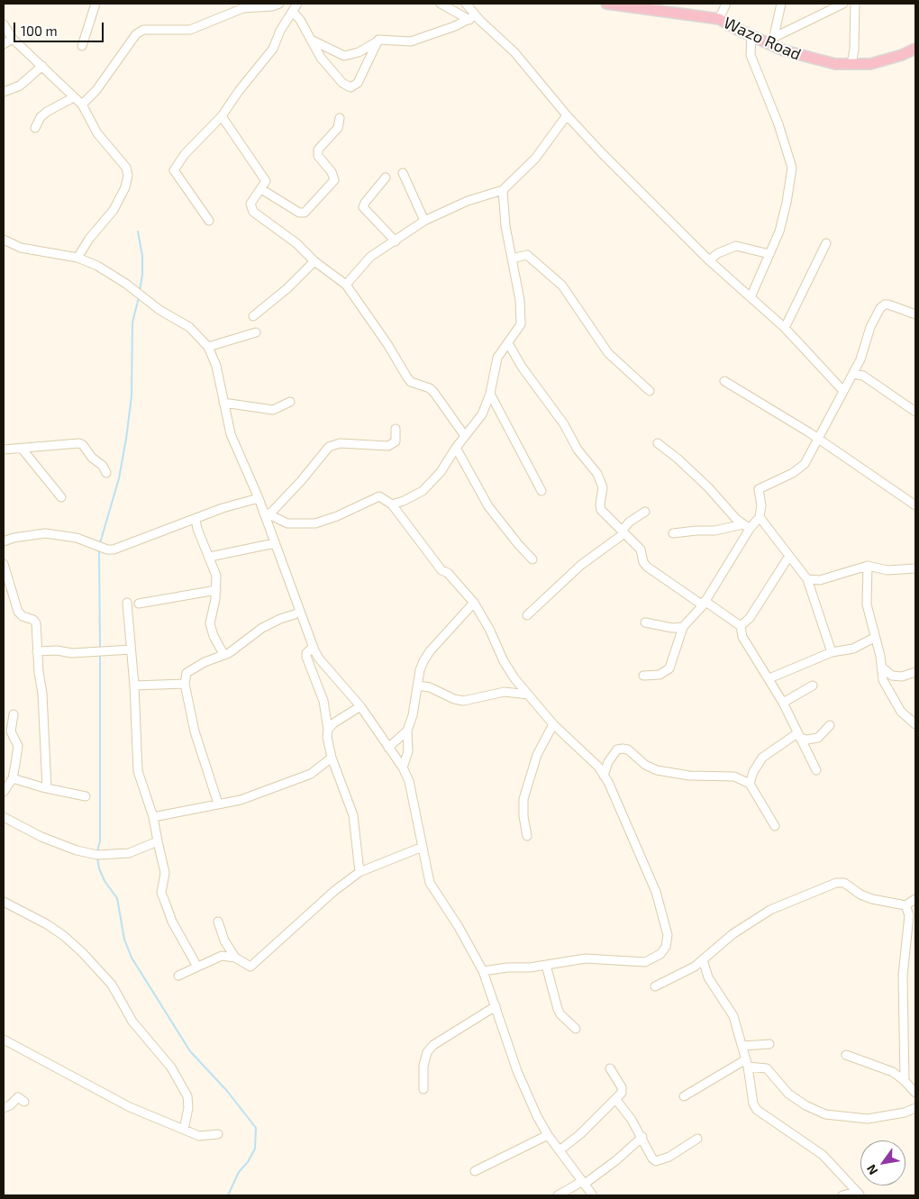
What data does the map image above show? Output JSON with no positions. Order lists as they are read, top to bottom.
{
  "streets": {
    "main road": ["Wazo Road"]
  },
  "scale_bar": "100 m",
  "north": "bottom left"
}
